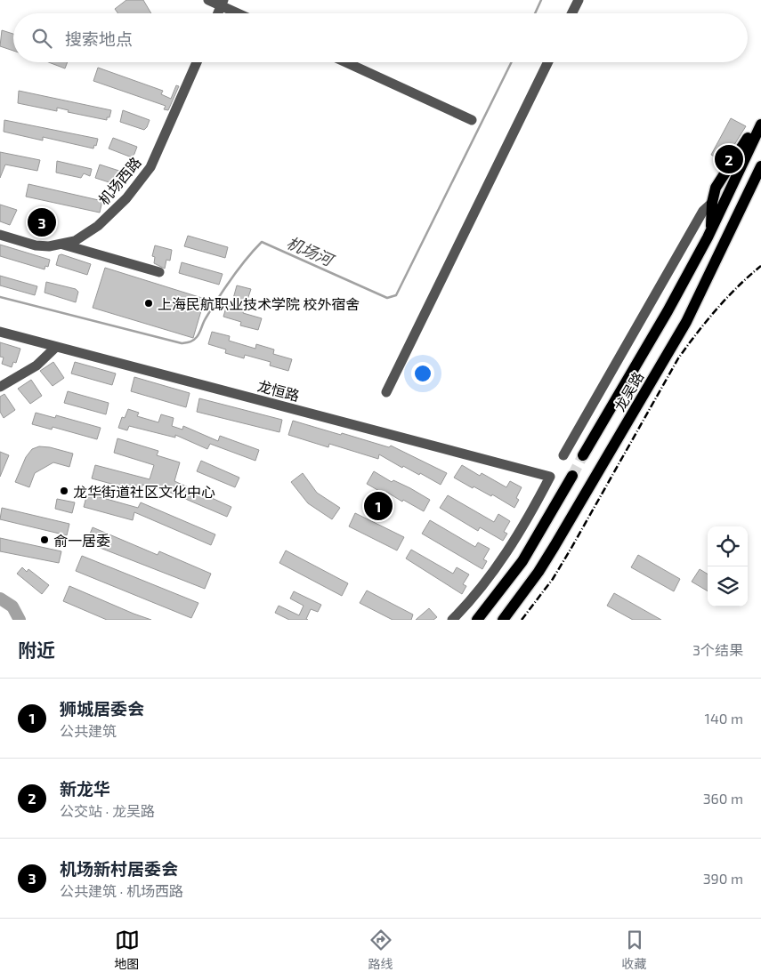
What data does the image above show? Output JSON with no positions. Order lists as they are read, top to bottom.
{
  "streets": {
    "main road": ["龙吴路"],
    "street": ["机场西路", "龙恒路"]
  },
  "water": ["机场河"],
  "places": ["上海民航职业技术学院 校外宿舍", "龙华街道社区文化中心", "俞一居委"],
  "page": {
    "search": "搜索地点",
    "pins": ["2", "3", "1"],
    "heading": ["附近", "3个结果"],
    "list": [
      {
        "mark": "1",
        "name": "狮城居委会",
        "note": "公共建筑",
        "value": "140 m"
      },
      {
        "mark": "2",
        "name": "新龙华",
        "note": "公交站 · 龙吴路",
        "value": "360 m"
      },
      {
        "mark": "3",
        "name": "机场新村居委会",
        "note": "公共建筑 · 机场西路",
        "value": "390 m"
      }
    ],
    "nav": ["地图", "路线", "收藏"]
  }
}
